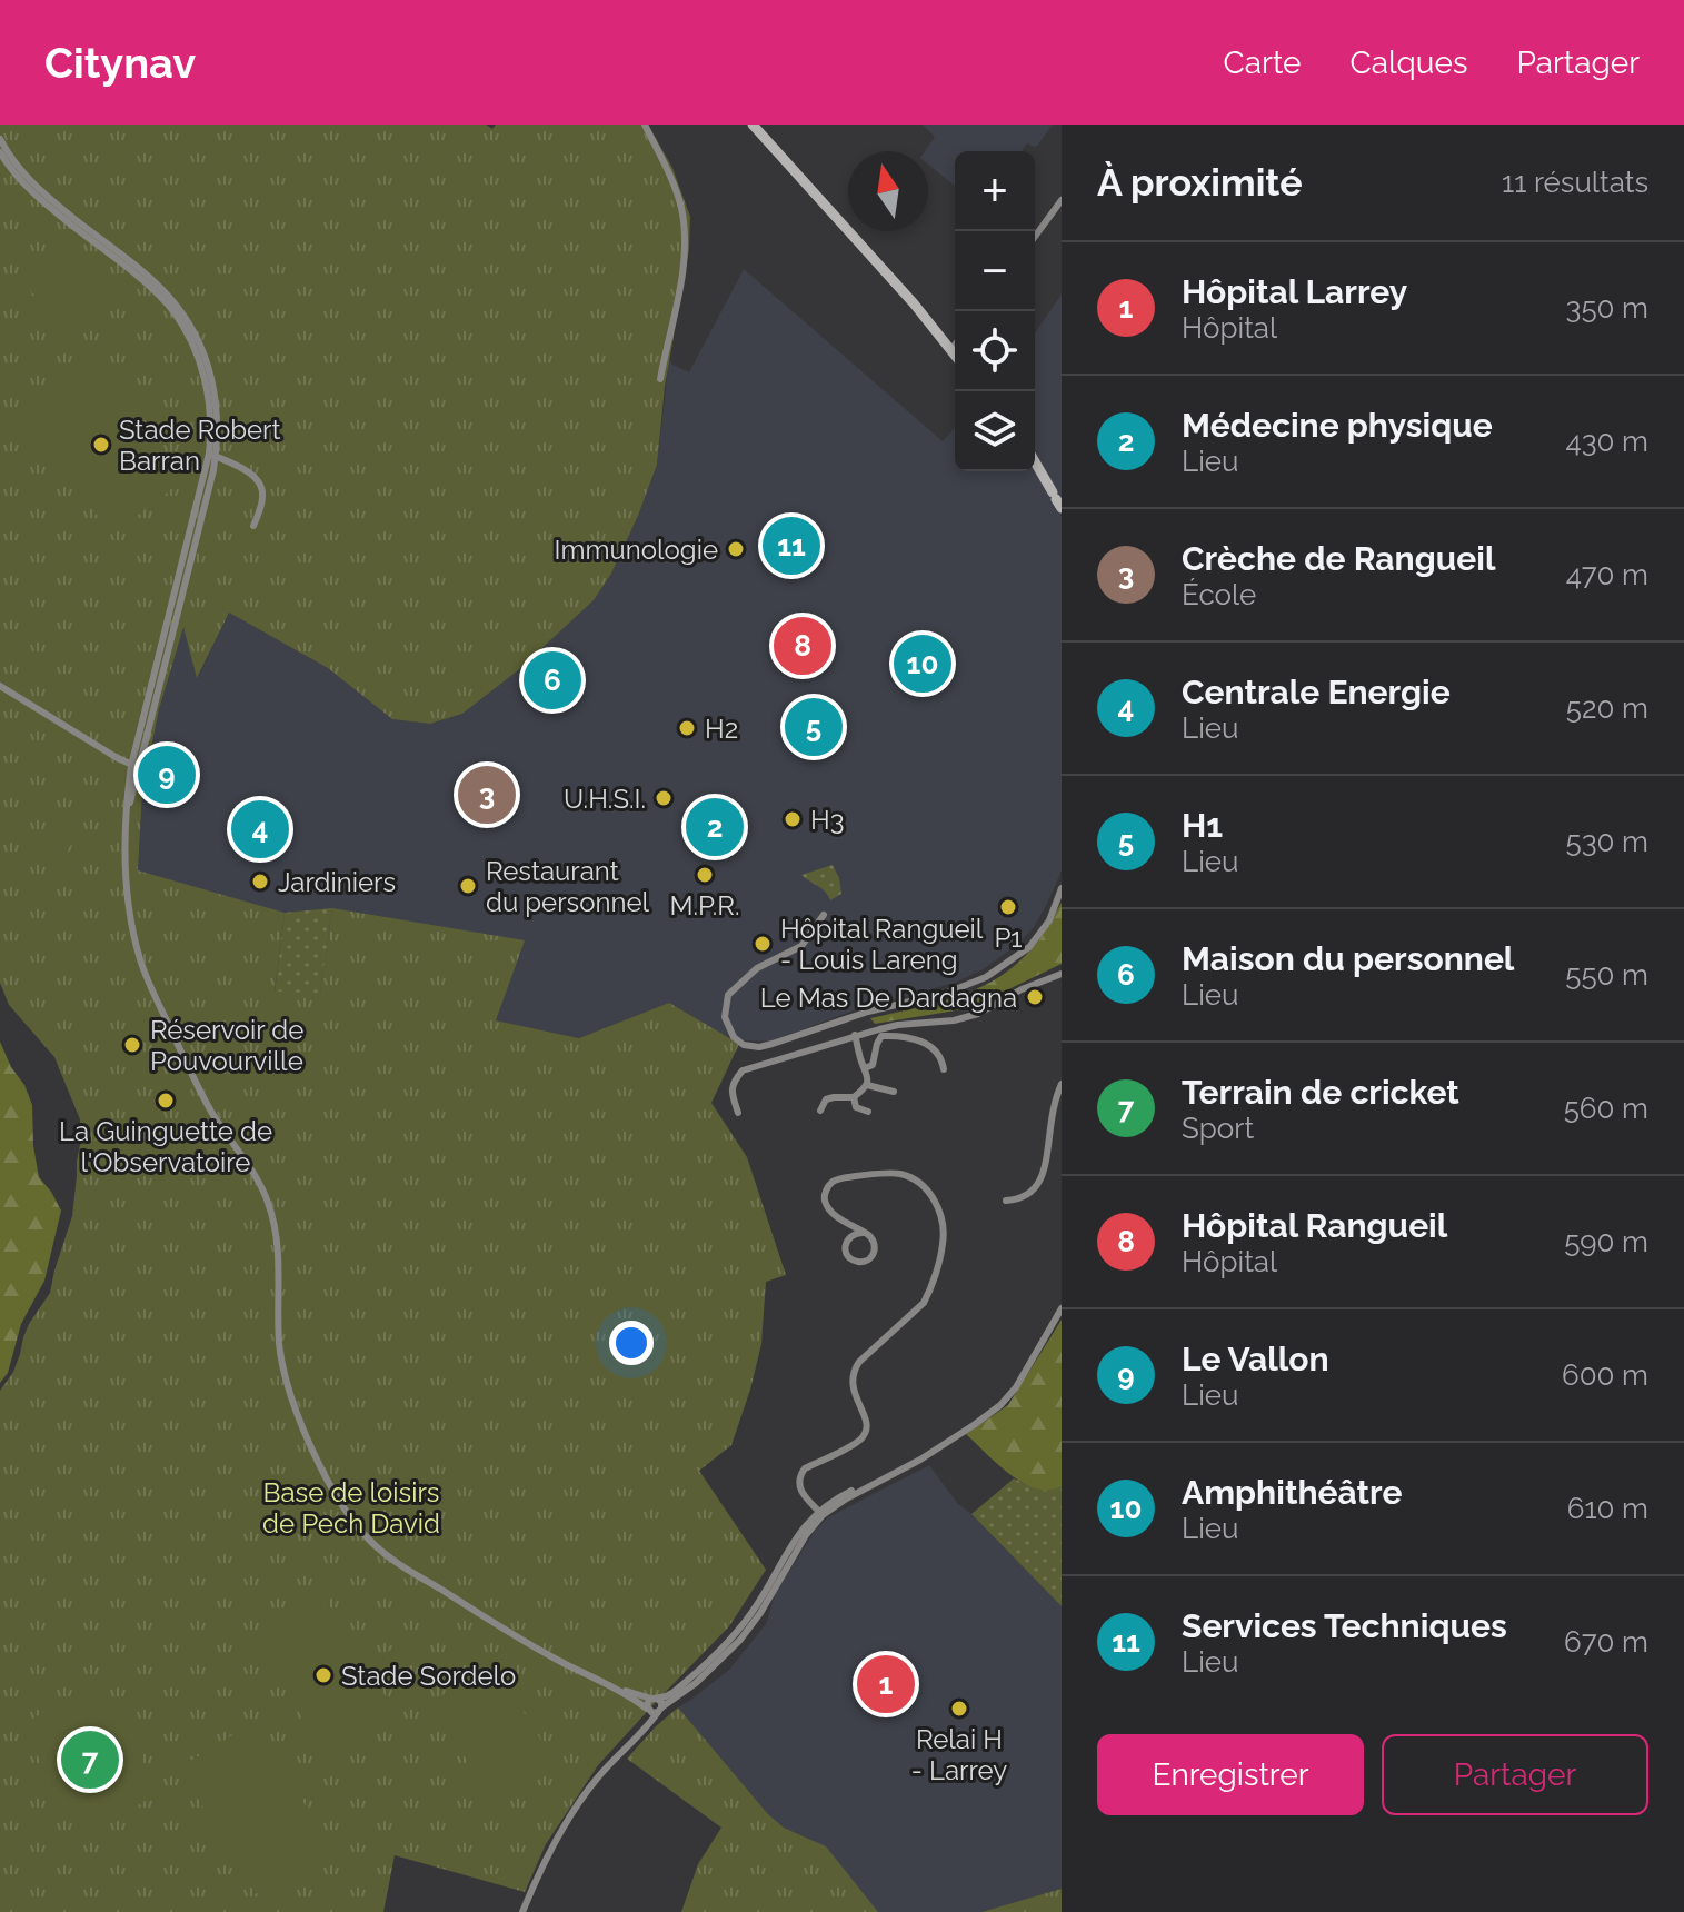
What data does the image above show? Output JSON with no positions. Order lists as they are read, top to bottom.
{
  "parks": ["Base de loisirs de Pech David"],
  "places": [
    "Stade Robert Barran",
    "Immunologie",
    "H2",
    "U.H.S.I.",
    "H3",
    "M.P.R.",
    "Jardiniers",
    "Restaurant du personnel",
    "P1",
    "Hôpital Rangueil - Louis Lareng",
    "Le Mas De Dardagna",
    "Réservoir de Pouvourville",
    "La Guinguette de l'Observatoire",
    "Stade Sordelo",
    "Relai H - Larrey"
  ],
  "north": "top",
  "page": {
    "header": "Citynav",
    "nav": ["Carte", "Calques", "Partager"],
    "heading": ["À proximité", "11 résultats"],
    "map_buttons": ["+", "−"],
    "list": [
      {
        "mark": "1",
        "name": "Hôpital Larrey",
        "note": "Hôpital",
        "value": "350 m"
      },
      {
        "mark": "2",
        "name": "Médecine physique",
        "note": "Lieu",
        "value": "430 m"
      },
      {
        "mark": "3",
        "name": "Crèche de Rangueil",
        "note": "École",
        "value": "470 m"
      },
      {
        "mark": "4",
        "name": "Centrale Energie",
        "note": "Lieu",
        "value": "520 m"
      },
      {
        "mark": "5",
        "name": "H1",
        "note": "Lieu",
        "value": "530 m"
      },
      {
        "mark": "6",
        "name": "Maison du personnel",
        "note": "Lieu",
        "value": "550 m"
      },
      {
        "mark": "7",
        "name": "Terrain de cricket",
        "note": "Sport",
        "value": "560 m"
      },
      {
        "mark": "8",
        "name": "Hôpital Rangueil",
        "note": "Hôpital",
        "value": "590 m"
      },
      {
        "mark": "9",
        "name": "Le Vallon",
        "note": "Lieu",
        "value": "600 m"
      },
      {
        "mark": "10",
        "name": "Amphithéâtre",
        "note": "Lieu",
        "value": "610 m"
      },
      {
        "mark": "11",
        "name": "Services Techniques",
        "note": "Lieu",
        "value": "670 m"
      }
    ],
    "pins": [
      "11",
      "8",
      "10",
      "6",
      "5",
      "9",
      "3",
      "2",
      "4",
      "1",
      "7"
    ],
    "buttons": ["Enregistrer", "Partager"]
  }
}
